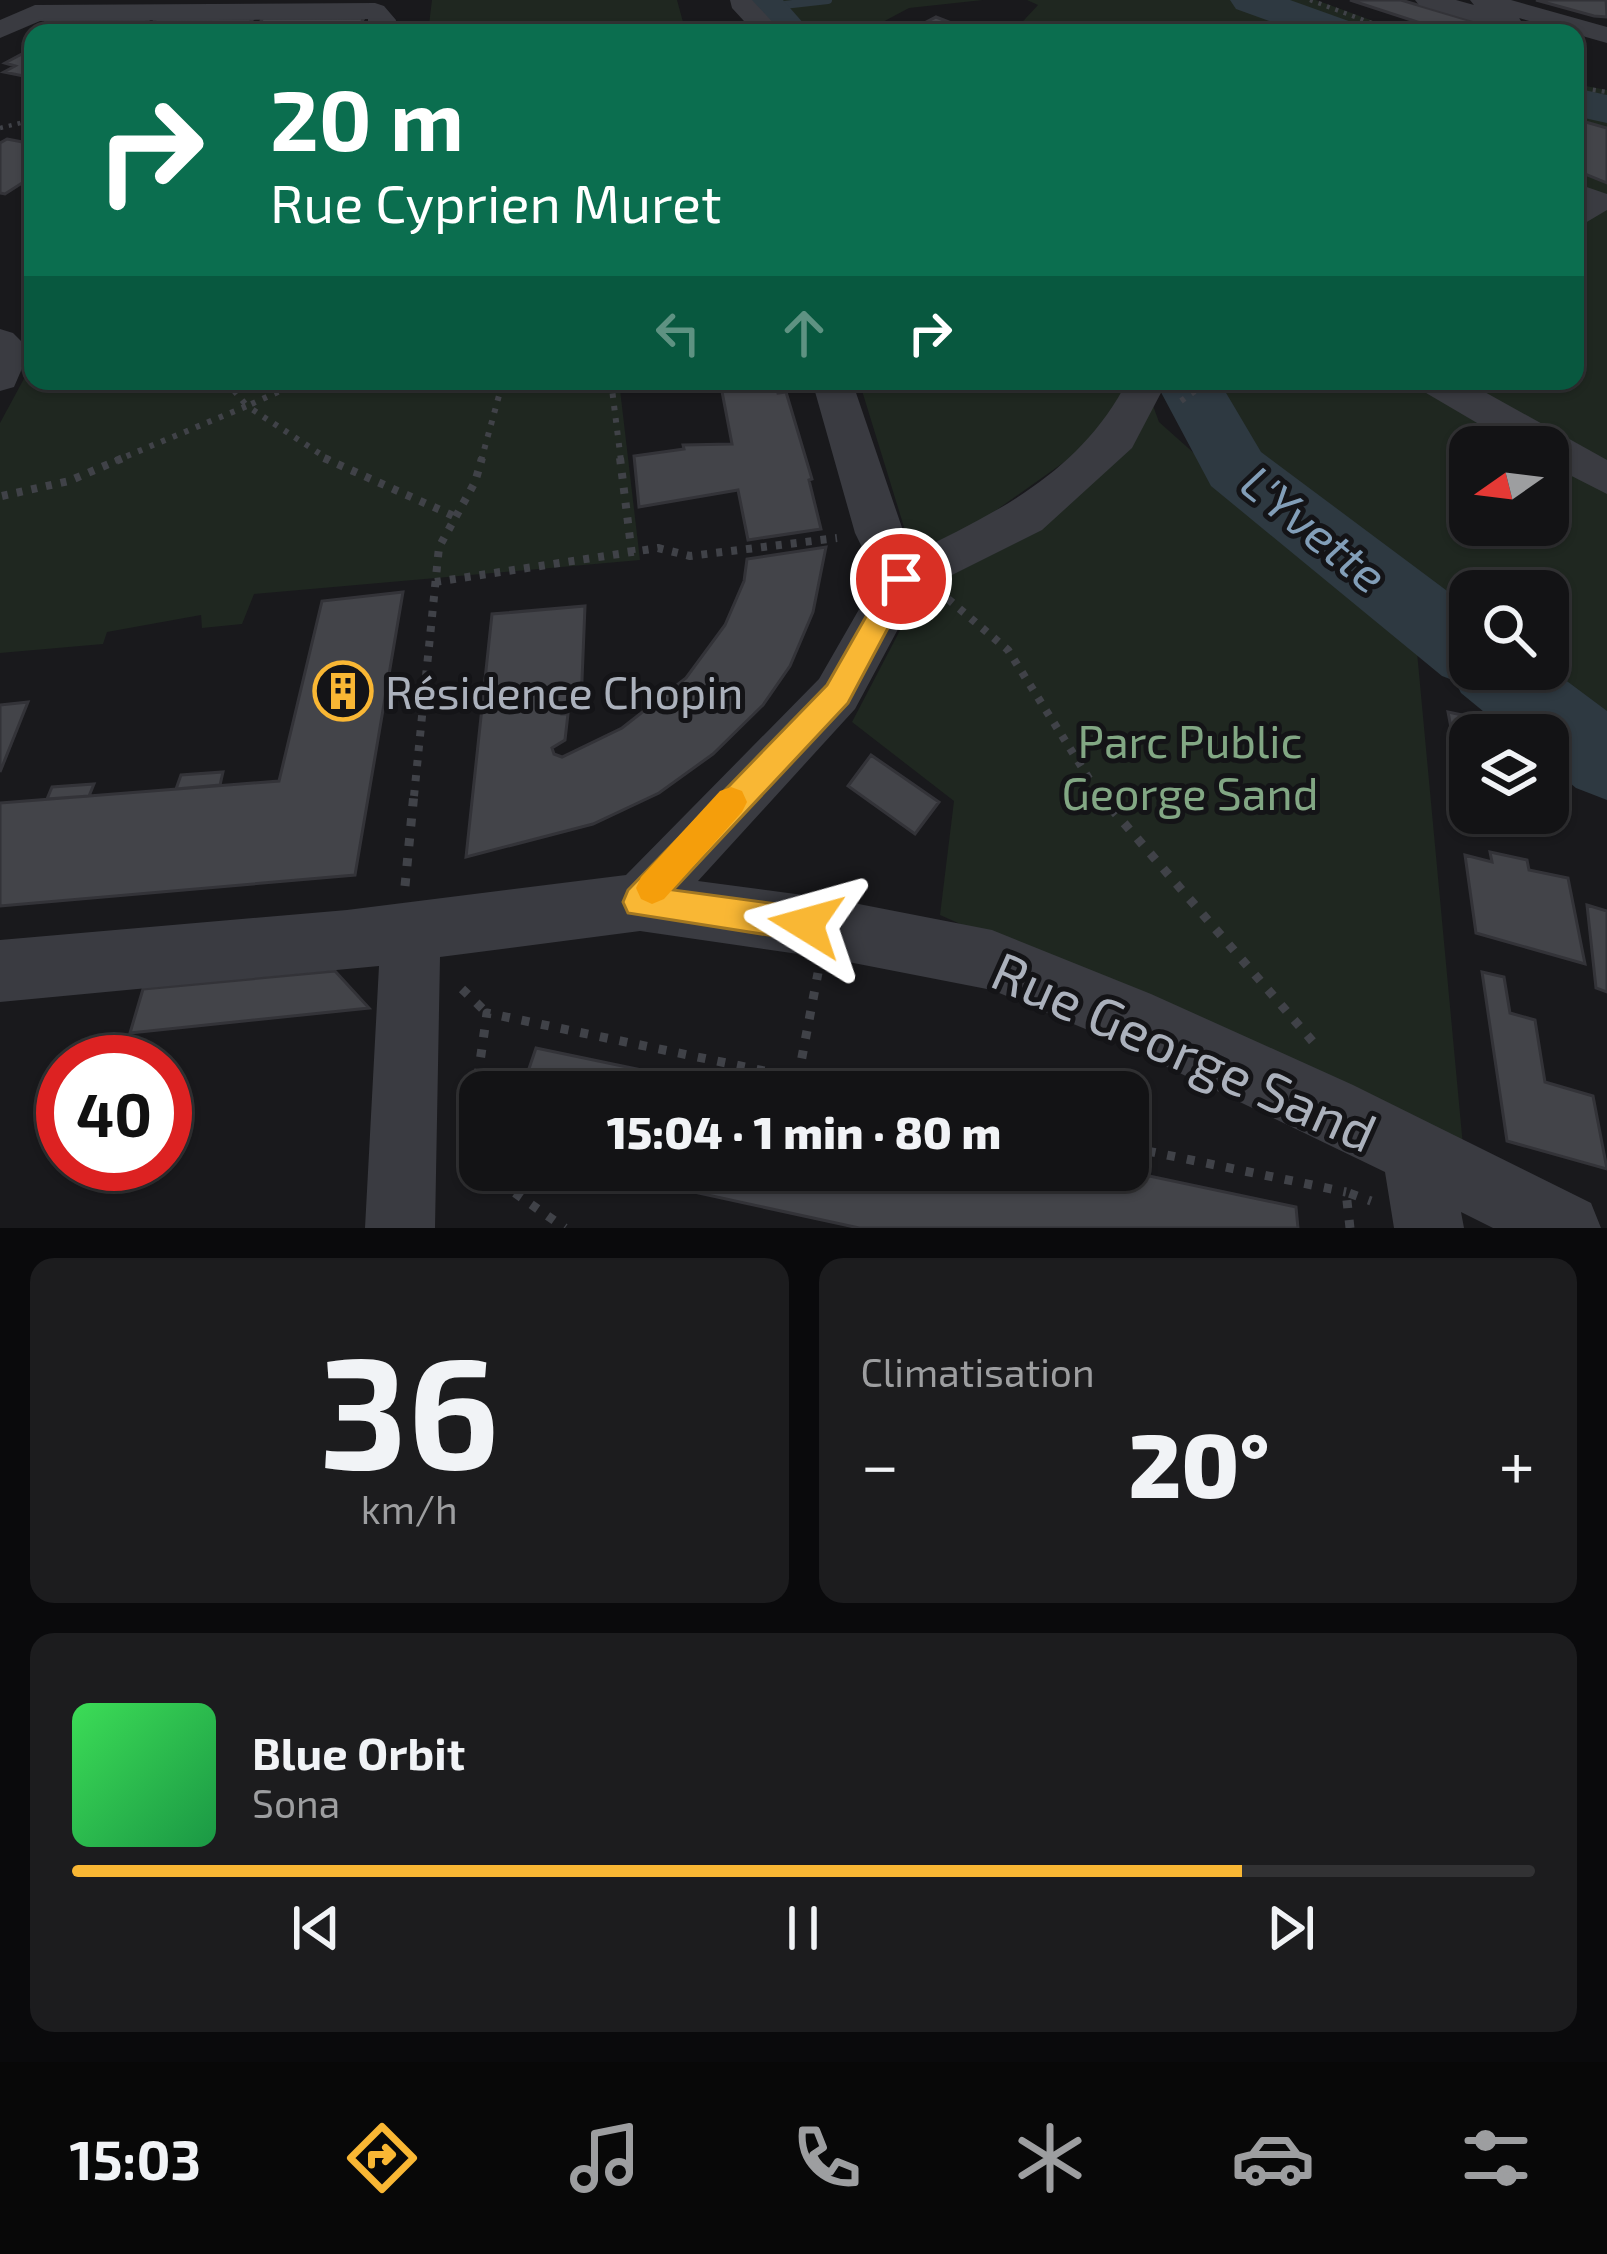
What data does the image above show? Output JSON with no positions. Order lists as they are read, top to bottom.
{
  "streets": {
    "street": ["Rue George Sand"]
  },
  "water": ["L'Yvette"],
  "parks": ["Parc Public George Sand"],
  "places": {
    "building": ["Résidence Chopin"]
  },
  "north": "left",
  "page": {
    "turn": ["20 m", "Rue Cyprien Muret"],
    "limit": "40",
    "trip": "15:04 · 1 min · 80 m",
    "tile": [
      ["36", "km/h"],
      "Climatisation"
    ],
    "heat": ["−", "20°", "+"],
    "song": ["Blue Orbit", "Sona"],
    "tabs": "15:03"
  }
}
